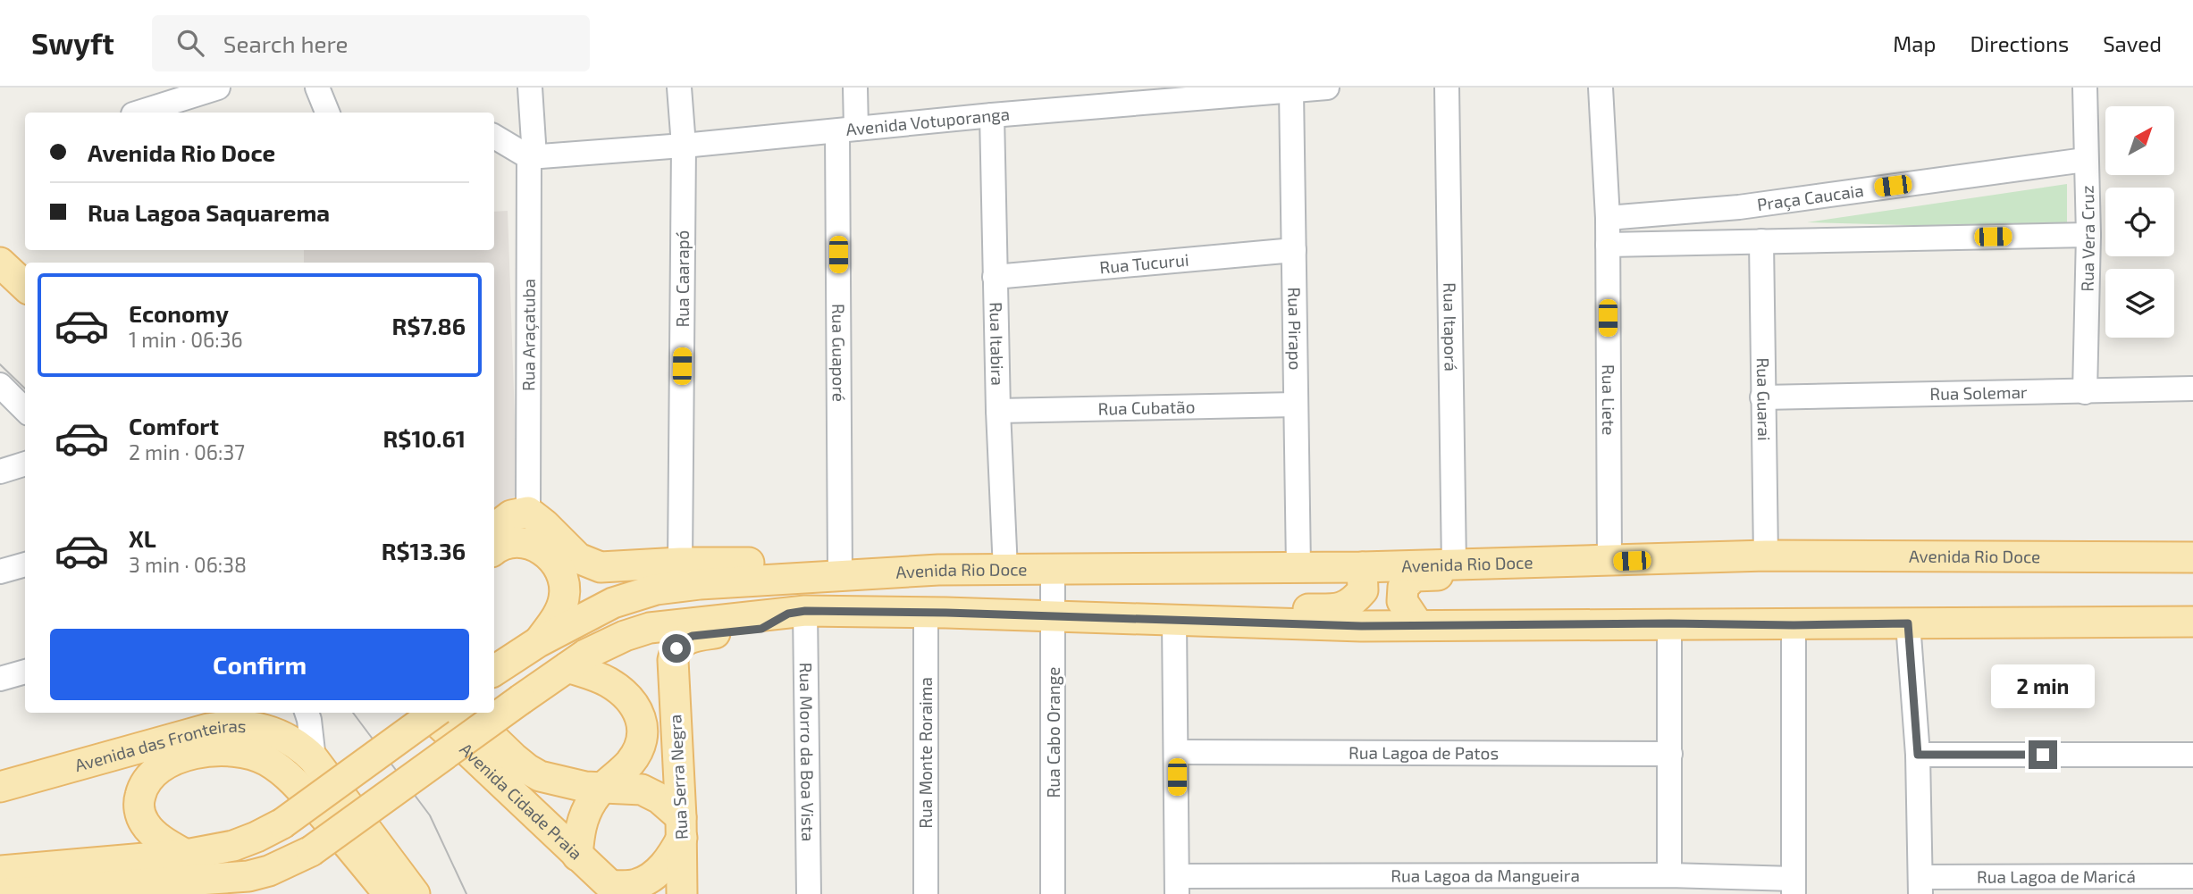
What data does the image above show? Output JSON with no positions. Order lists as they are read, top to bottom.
{
  "streets": {
    "main road": [
      "Avenida Rio Doce",
      "Avenida das Fronteiras",
      "Rua Serra Negra",
      "Avenida Cidade Praia"
    ],
    "street": [
      "Avenida Votuporanga",
      "Praça Caucaia",
      "Rua Vera Cruz",
      "Rua Tucurui",
      "Rua Caarapó",
      "Rua Itaporá",
      "Rua Pirapo",
      "Rua Araçatuba",
      "Rua Itabira",
      "Rua Guaporé",
      "Rua Solemar",
      "Rua Guarai",
      "Rua Liete",
      "Rua Cubatão",
      "Rua Cabo Orange",
      "Rua Morro da Boa Vista",
      "Rua Monte Roraima",
      "Rua Lagoa de Patos",
      "Rua Lagoa da Mangueira",
      "Rua Lagoa de Maricá"
    ]
  },
  "crossings": [
    ["Avenida Votuporanga", "Rua Caarapó"],
    ["Avenida Votuporanga", "Rua Pirapo"],
    ["Avenida Votuporanga", "Rua Araçatuba"],
    ["Avenida Votuporanga", "Rua Itabira"],
    ["Avenida Votuporanga", "Rua Guaporé"],
    ["Praça Caucaia", "Rua Vera Cruz"],
    ["Praça Caucaia", "Rua Liete"],
    ["Rua Vera Cruz", "Rua Solemar"],
    ["Rua Tucurui", "Rua Pirapo"],
    ["Rua Tucurui", "Rua Itabira"],
    ["Rua Itaporá", "Avenida Rio Doce"],
    ["Rua Pirapo", "Rua Cubatão"],
    ["Rua Pirapo", "Avenida Rio Doce"],
    ["Rua Itabira", "Rua Cubatão"],
    ["Rua Itabira", "Avenida Rio Doce"],
    ["Rua Guaporé", "Avenida Rio Doce"],
    ["Rua Solemar", "Rua Guarai"],
    ["Rua Guarai", "Avenida Rio Doce"],
    ["Rua Liete", "Avenida Rio Doce"],
    ["Avenida Rio Doce", "Rua Cabo Orange"],
    ["Rua Morro da Boa Vista", "Rua Serra Negra"],
    ["Rua Serra Negra", "Avenida Cidade Praia"]
  ],
  "north": "top right",
  "page": {
    "header": "Swyft",
    "search": "Search here",
    "nav": ["Map", "Directions", "Saved"],
    "banner": ["Avenida Rio Doce", "Rua Lagoa Saquarema"],
    "list": [
      {
        "name": "Economy",
        "note": "1 min · 06:36",
        "value": "R$7.86"
      },
      {
        "name": "Comfort",
        "note": "2 min · 06:37",
        "value": "R$10.61"
      },
      {
        "name": "XL",
        "note": "3 min · 06:38",
        "value": "R$13.36"
      }
    ],
    "buttons": "Confirm",
    "bubble": "2 min"
  }
}
